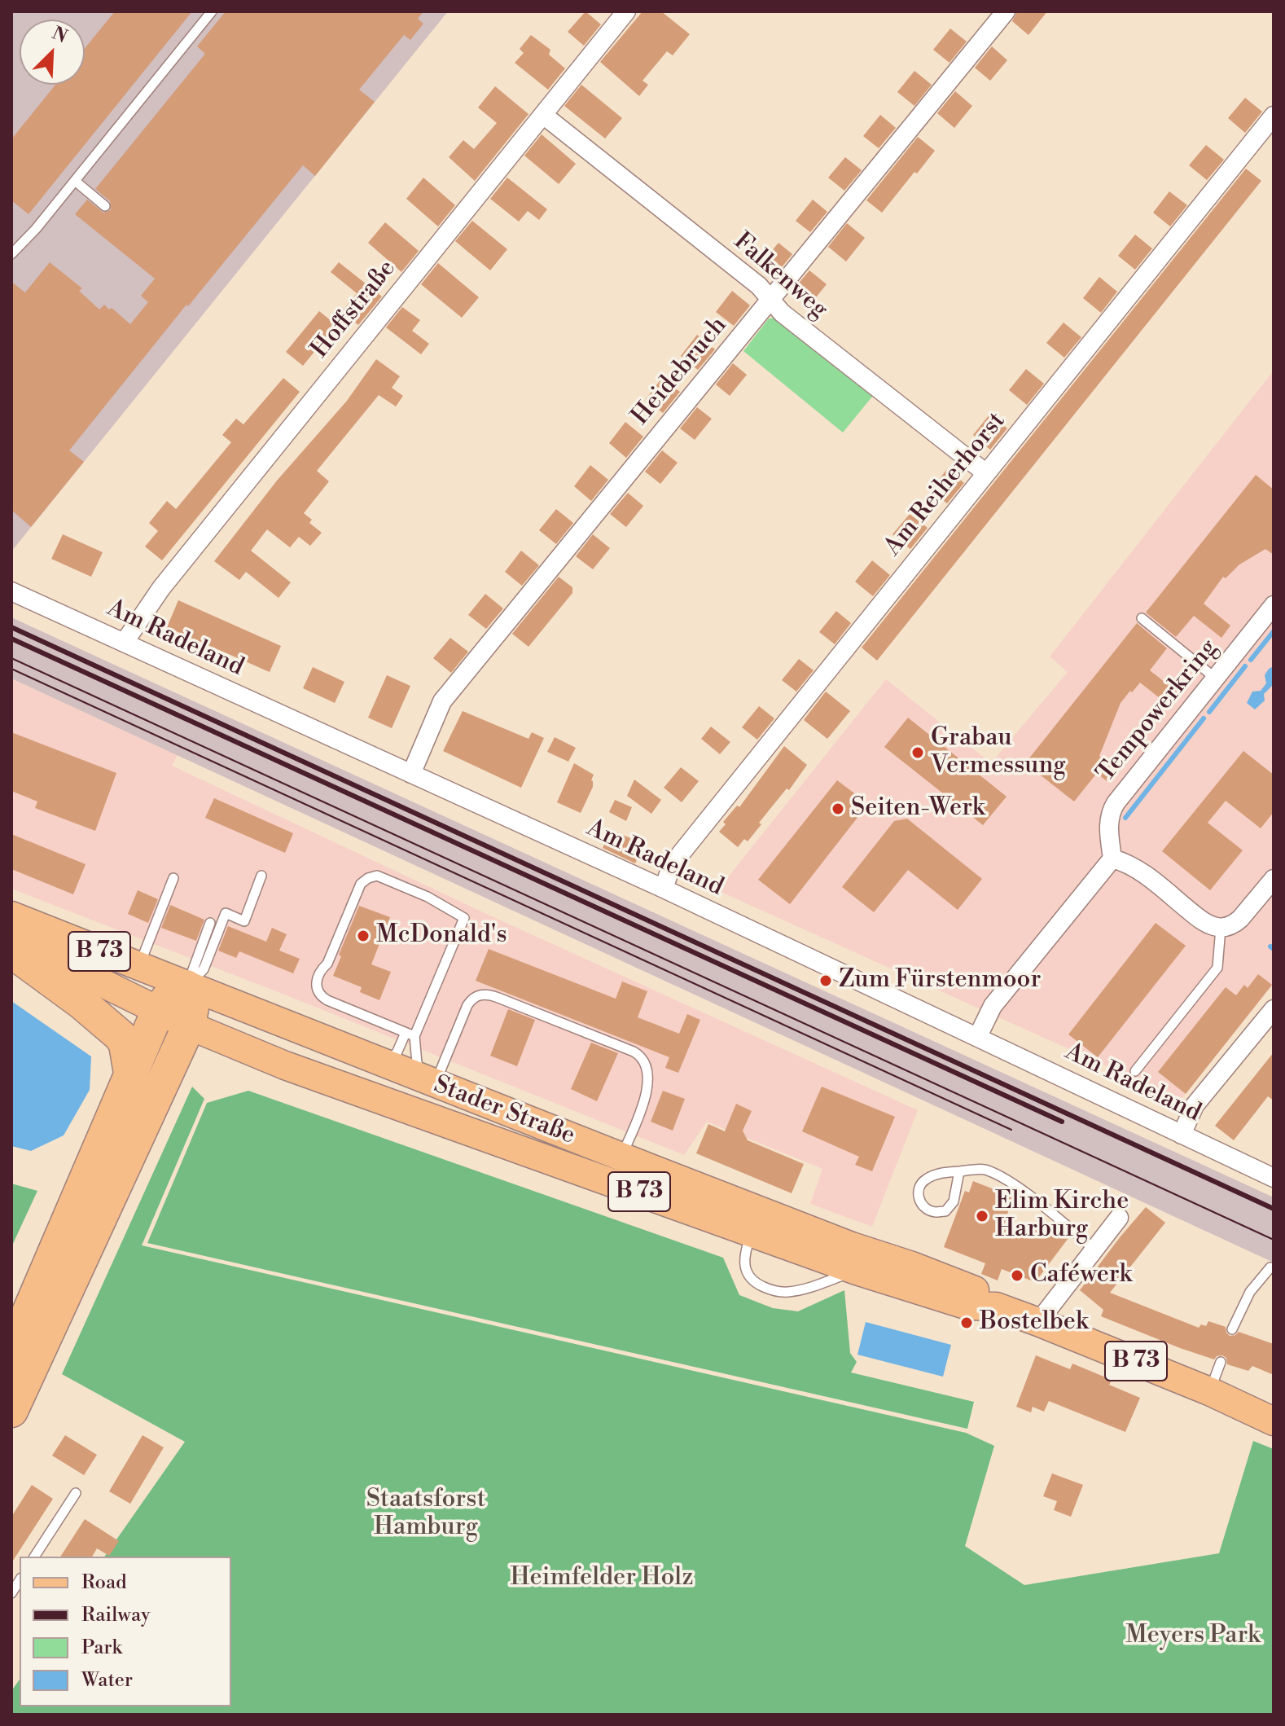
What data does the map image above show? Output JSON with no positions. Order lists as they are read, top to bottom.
{
  "streets": {
    "main road": ["B 73", "Stader Straße"],
    "street": [
      "Falkenweg",
      "Hoffstraße",
      "Heidebruch",
      "Am Reiherhorst",
      "Am Radeland",
      "Tempowerkring"
    ]
  },
  "crossings": [
    ["Falkenweg", "Hoffstraße"],
    ["Falkenweg", "Heidebruch"],
    ["Falkenweg", "Am Reiherhorst"],
    ["Hoffstraße", "Am Radeland"],
    ["Heidebruch", "Am Radeland"],
    ["Am Reiherhorst", "Am Radeland"]
  ],
  "parks": ["Staatsforst Hamburg", "Heimfelder Holz", "Meyers Park"],
  "places": [
    "Grabau Vermessung",
    "Seiten-Werk",
    "McDonald's",
    "Zum Fürstenmoor",
    "Elim Kirche Harburg",
    "Caféwerk",
    "Bostelbek"
  ],
  "legend": [
    "Road",
    "Railway",
    "Park",
    "Water"
  ],
  "north": "top right"
}
